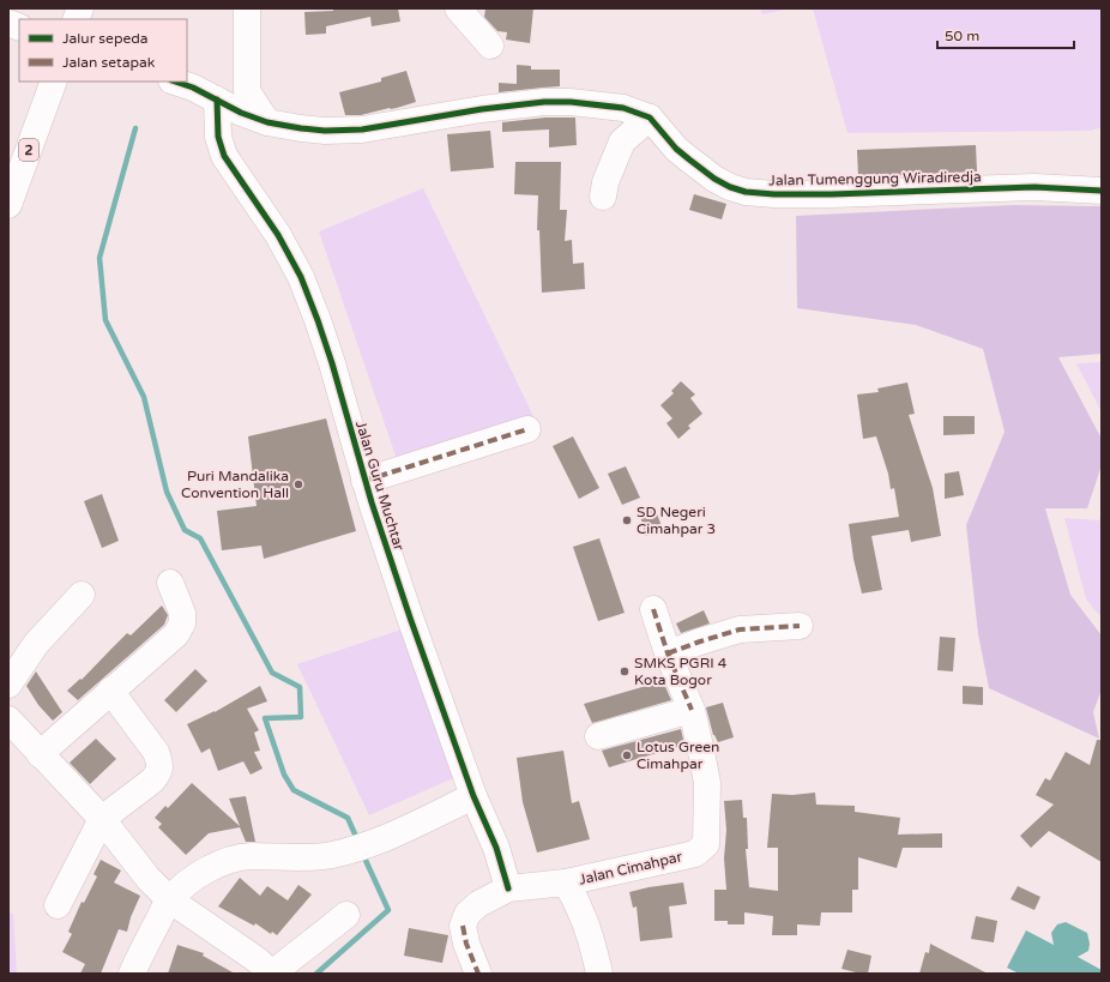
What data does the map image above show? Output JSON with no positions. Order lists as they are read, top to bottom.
{
  "streets": {
    "main road": [
      "2",
      "Jalan Tumenggung Wiradiredja",
      "Jalan Guru Muchtar",
      "Jalan Cimahpar"
    ]
  },
  "crossings": [
    ["Jalan Tumenggung Wiradiredja", "Jalan Guru Muchtar"]
  ],
  "places": [
    "Puri Mandalika Convention Hall",
    "SD Negeri Cimahpar 3",
    "SMKS PGRI 4 Kota Bogor",
    "Lotus Green Cimahpar"
  ],
  "legend": ["Jalur sepeda", "Jalan setapak"],
  "scale_bar": "50 m"
}
